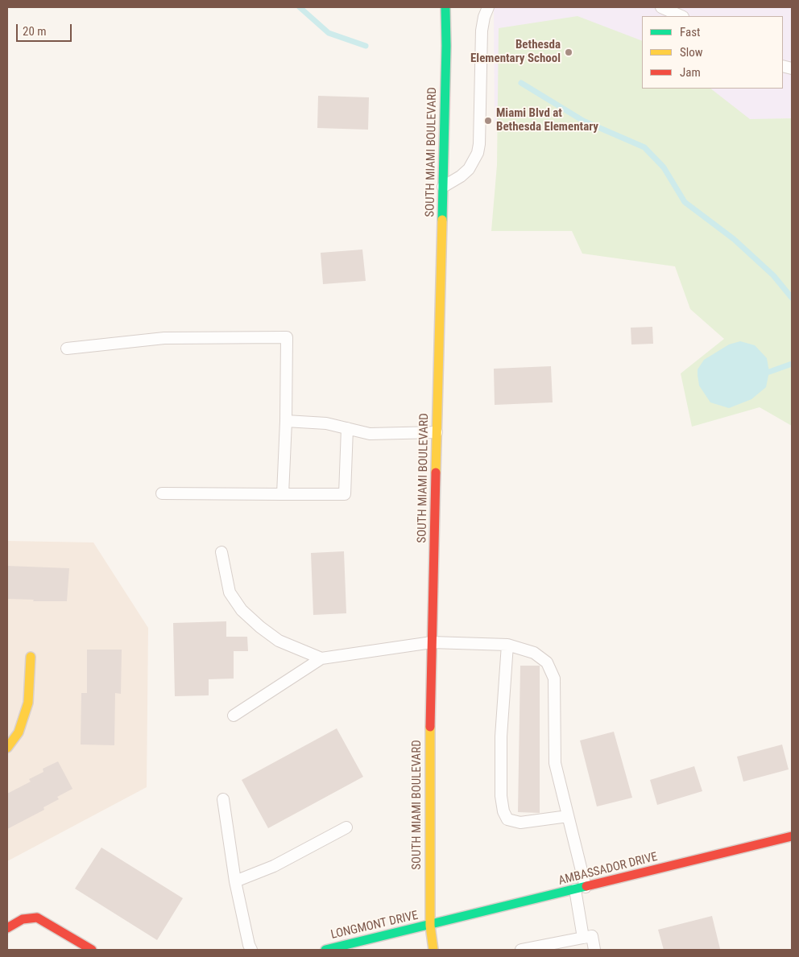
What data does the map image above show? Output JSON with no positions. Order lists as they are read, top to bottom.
{
  "streets": {
    "main road": ["SOUTH MIAMI BOULEVARD", "AMBASSADOR DRIVE", "LONGMONT DRIVE"]
  },
  "crossings": [
    ["SOUTH MIAMI BOULEVARD", "AMBASSADOR DRIVE"],
    ["SOUTH MIAMI BOULEVARD", "LONGMONT DRIVE"],
    ["AMBASSADOR DRIVE", "LONGMONT DRIVE"]
  ],
  "places": ["Bethesda Elementary School", "Miami Blvd at Bethesda Elementary"],
  "legend": ["Fast", "Slow", "Jam"],
  "scale_bar": "20 m"
}
